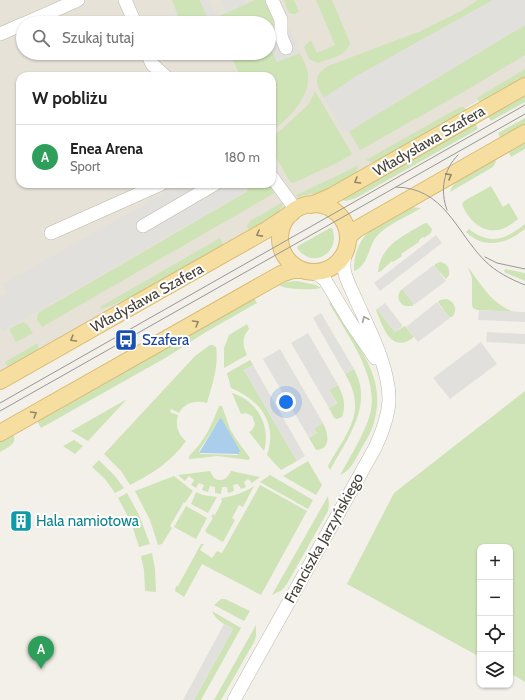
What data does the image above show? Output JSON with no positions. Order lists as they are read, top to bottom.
{
  "streets": {
    "main road": ["Władysława Szafera"],
    "street": ["Franciszka Jarzyńskiego"]
  },
  "crossings": [
    ["Władysława Szafera", "Franciszka Jarzyńskiego"]
  ],
  "places": {
    "bus stop": ["Szafera"],
    "building": ["Hala namiotowa"]
  },
  "page": {
    "search": "Szukaj tutaj",
    "heading": "W pobliżu",
    "list": [
      {
        "mark": "A",
        "name": "Enea Arena",
        "note": "Sport",
        "value": "180 m"
      }
    ],
    "map_buttons": ["+", "−"],
    "pins": "A"
  }
}
